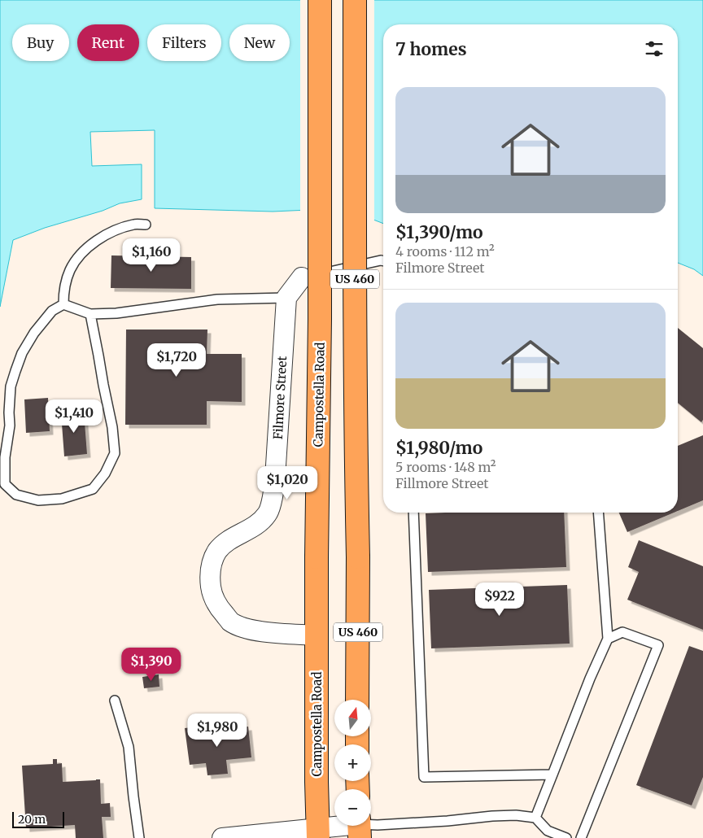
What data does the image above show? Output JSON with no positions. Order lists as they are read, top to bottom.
{
  "streets": {
    "main road": ["US 460", "Campostella Road"],
    "street": ["Filmore Street"]
  },
  "crossings": [
    ["Campostella Road", "Filmore Street"]
  ],
  "scale_bar": "20 m",
  "north": "top",
  "page": {
    "chip": [
      "Buy",
      "Rent",
      "Filters",
      "New"
    ],
    "heading": "7 homes",
    "list": [
      {
        "name": "$1,390/mo",
        "note": "4 rooms · 112 m² · Filmore Street"
      },
      {
        "name": "$1,980/mo",
        "note": "5 rooms · 148 m² · Fillmore Street"
      }
    ],
    "price": [
      "$1,160",
      "$1,720",
      "$1,410",
      "$1,020",
      "$922",
      "$1,390",
      "$1,980"
    ],
    "map_buttons": ["+", "−"],
    "scale": "20 m"
  }
}
